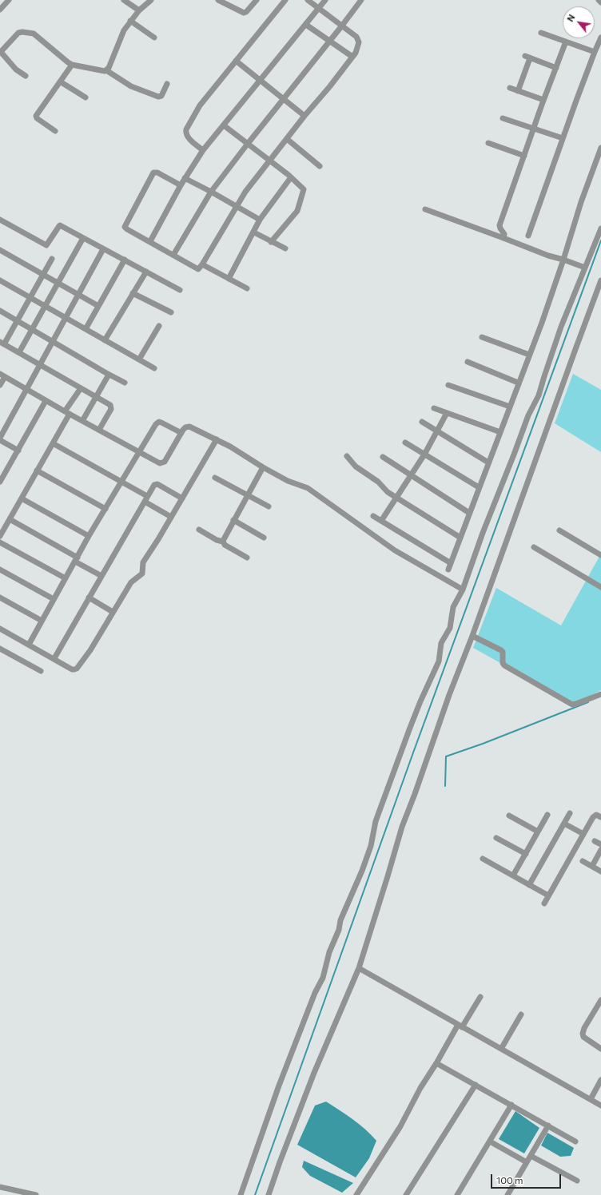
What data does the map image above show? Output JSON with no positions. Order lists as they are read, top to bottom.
{
  "scale_bar": "100 m",
  "north": "top left"
}
